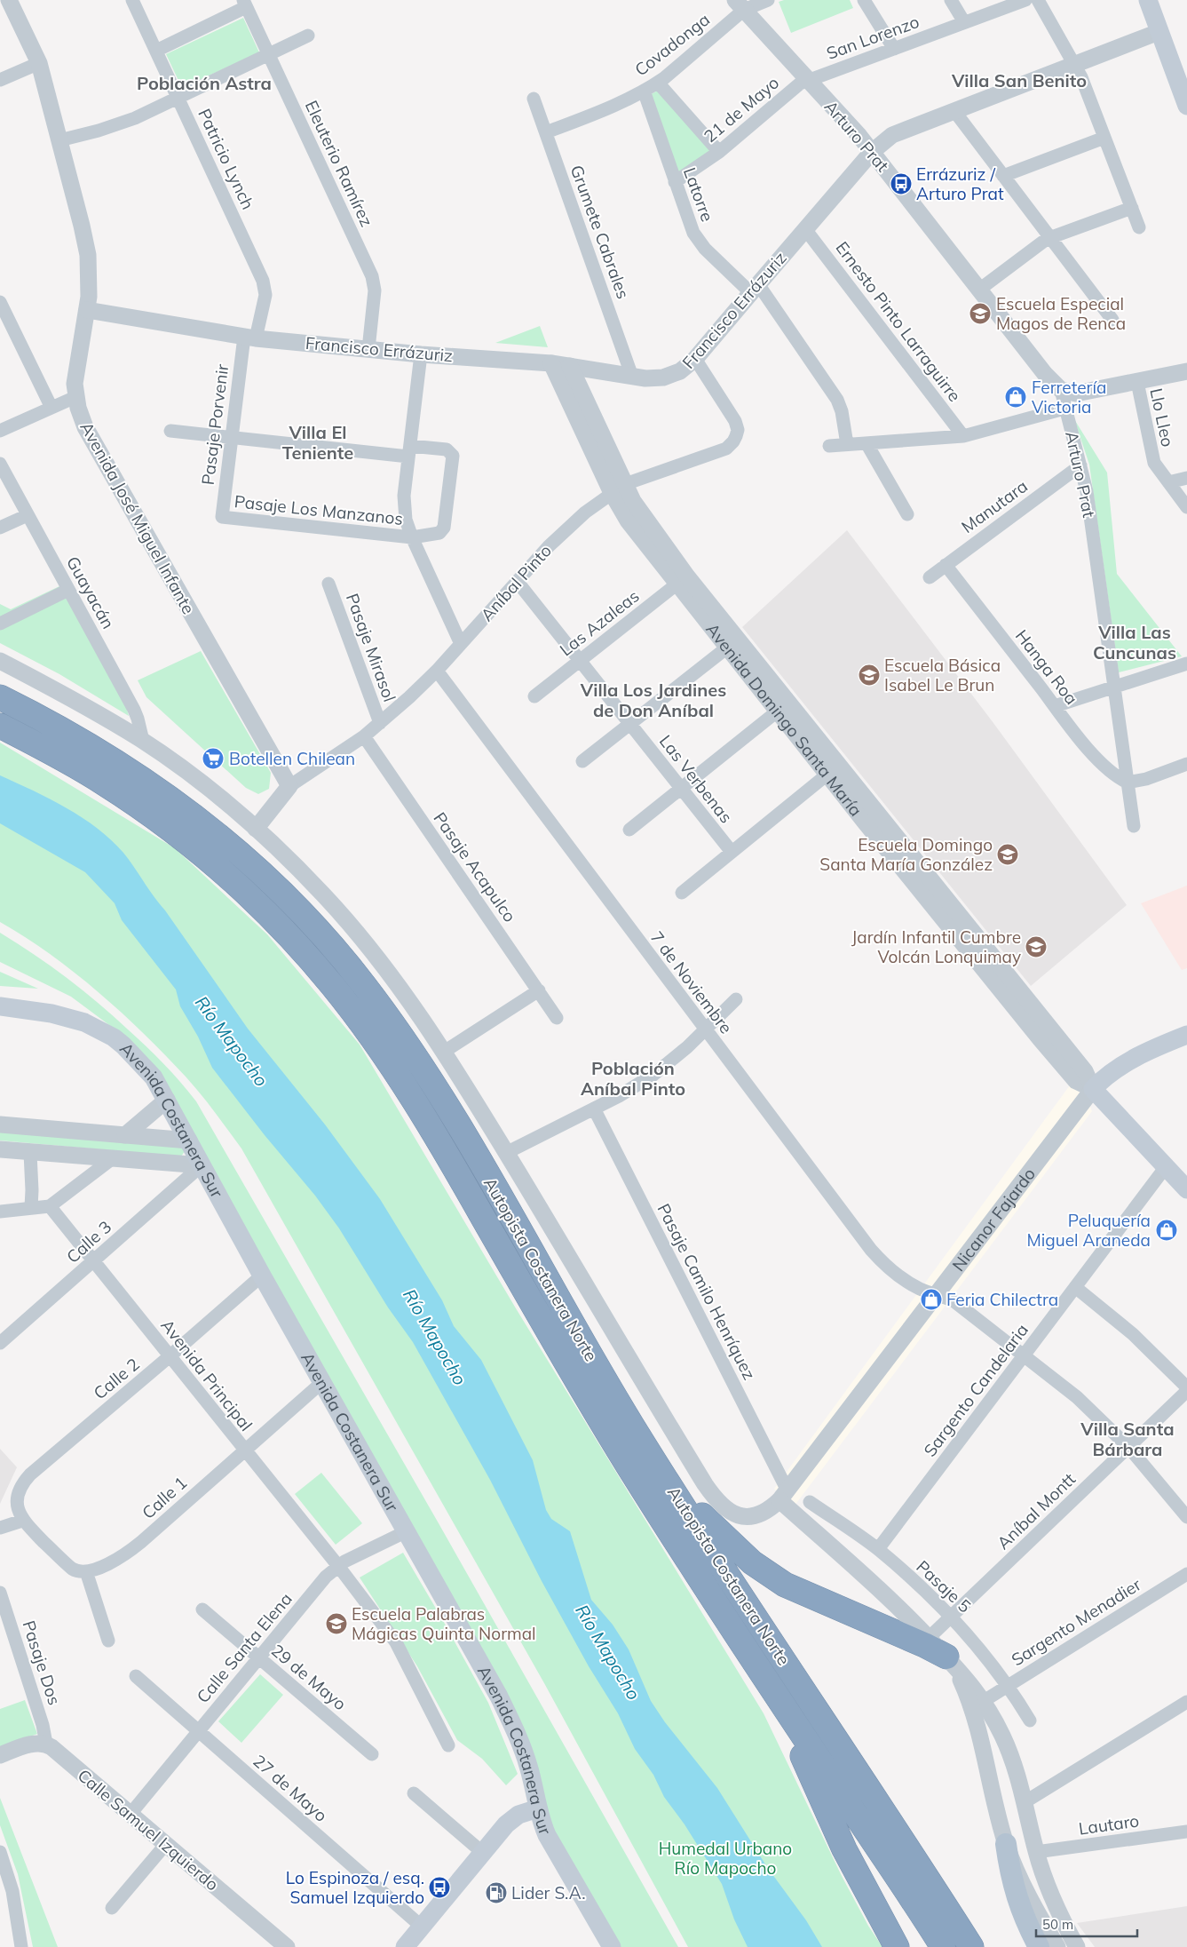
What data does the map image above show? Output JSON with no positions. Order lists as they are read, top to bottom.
{
  "streets": {
    "highway": ["Autopista Costanera Norte"],
    "main road": ["Avenida Domingo Santa María", "Avenida Costanera Sur", "Nicanor Fajardo"],
    "street": [
      "San Lorenzo",
      "Covadonga",
      "21 de Mayo",
      "Arturo Prat",
      "Patricio Lynch",
      "Eleuterio Ramírez",
      "Latorre",
      "Grumete Cabrales",
      "Francisco Errázuriz",
      "Ernesto Pinto Larraguirre",
      "Llo Lleo",
      "Pasaje Porvenir",
      "Manutara",
      "Pasaje Los Manzanos",
      "Avenida José Miguel Infante",
      "Aníbal Pinto",
      "Guayacán",
      "Las Azaleas",
      "Pasaje Mirasol",
      "Hanga Roa",
      "Las Verbenas",
      "Pasaje Acapulco",
      "7 de Noviembre",
      "Calle 3",
      "Pasaje Camilo Henríquez",
      "Avenida Principal",
      "Calle 2",
      "Sargento Candelaria",
      "Calle 1",
      "Aníbal Montt",
      "Pasaje 5",
      "Sargento Menadier",
      "Calle Santa Elena",
      "Pasaje Dos",
      "29 de Mayo",
      "27 de Mayo",
      "Lautaro",
      "Calle Samuel Izquierdo"
    ]
  },
  "crossings": [
    ["San Lorenzo", "21 de Mayo"],
    ["San Lorenzo", "Arturo Prat"],
    ["Covadonga", "Arturo Prat"],
    ["Covadonga", "Latorre"],
    ["Covadonga", "Grumete Cabrales"],
    ["21 de Mayo", "Arturo Prat"],
    ["21 de Mayo", "Latorre"],
    ["Arturo Prat", "Francisco Errázuriz"],
    ["Arturo Prat", "Manutara"],
    ["Arturo Prat", "Hanga Roa"],
    ["Patricio Lynch", "Francisco Errázuriz"],
    ["Patricio Lynch", "Pasaje Porvenir"],
    ["Eleuterio Ramírez", "Francisco Errázuriz"],
    ["Latorre", "Francisco Errázuriz"],
    ["Grumete Cabrales", "Francisco Errázuriz"],
    ["Francisco Errázuriz", "Ernesto Pinto Larraguirre"],
    ["Francisco Errázuriz", "Pasaje Porvenir"],
    ["Francisco Errázuriz", "Avenida José Miguel Infante"],
    ["Francisco Errázuriz", "Aníbal Pinto"],
    ["Francisco Errázuriz", "Avenida Domingo Santa María"],
    ["Pasaje Porvenir", "Pasaje Los Manzanos"],
    ["Manutara", "Hanga Roa"],
    ["Avenida José Miguel Infante", "Aníbal Pinto"],
    ["Aníbal Pinto", "Pasaje Mirasol"],
    ["Aníbal Pinto", "Avenida Domingo Santa María"],
    ["Aníbal Pinto", "Las Verbenas"],
    ["Aníbal Pinto", "Pasaje Acapulco"],
    ["Aníbal Pinto", "7 de Noviembre"],
    ["Aníbal Pinto", "Nicanor Fajardo"],
    ["Guayacán", "Nicanor Fajardo"],
    ["Las Azaleas", "Avenida Domingo Santa María"],
    ["Las Azaleas", "Las Verbenas"],
    ["Avenida Domingo Santa María", "Nicanor Fajardo"],
    ["Avenida Domingo Santa María", "Sargento Candelaria"],
    ["7 de Noviembre", "Nicanor Fajardo"],
    ["7 de Noviembre", "Sargento Candelaria"],
    ["7 de Noviembre", "Aníbal Montt"],
    ["Avenida Costanera Sur", "Calle 3"],
    ["Avenida Costanera Sur", "Calle 2"],
    ["Avenida Costanera Sur", "Calle 1"],
    ["Avenida Costanera Sur", "Calle Santa Elena"],
    ["Nicanor Fajardo", "Pasaje Camilo Henríquez"],
    ["Calle 3", "Avenida Principal"],
    ["Avenida Principal", "Calle 2"],
    ["Avenida Principal", "Calle 1"],
    ["Avenida Principal", "Calle Santa Elena"],
    ["Sargento Candelaria", "Pasaje 5"],
    ["Aníbal Montt", "Pasaje 5"],
    ["Pasaje 5", "Sargento Menadier"],
    ["Calle Santa Elena", "29 de Mayo"],
    ["Calle Santa Elena", "27 de Mayo"],
    ["Calle Santa Elena", "Calle Samuel Izquierdo"],
    ["Pasaje Dos", "Calle Samuel Izquierdo"]
  ],
  "districts": [
    "Villa San Benito",
    "Población Astra",
    "Villa El Teniente",
    "Villa Las Cuncunas",
    "Villa Los Jardines de Don Aníbal",
    "Población Aníbal Pinto",
    "Villa Santa Bárbara"
  ],
  "water": ["Río Mapocho"],
  "parks": ["Humedal Urbano Río Mapocho"],
  "places": {
    "bus stop": ["Errázuriz / Arturo Prat", "Lo Espinoza / esq. Samuel Izquierdo"],
    "school or university": [
      "Escuela Especial Magos de Renca",
      "Escuela Básica Isabel Le Brun",
      "Escuela Domingo Santa María González",
      "Jardín Infantil Cumbre Volcán Lonquimay",
      "Escuela Palabras Mágicas Quinta Normal"
    ],
    "shop": ["Ferretería Victoria", "Peluquería Miguel Araneda", "Feria Chilectra"],
    "supermarket": ["Botellen Chilean"],
    "fuel station": ["Lider S.A."]
  },
  "scale_bar": "50 m"
}
